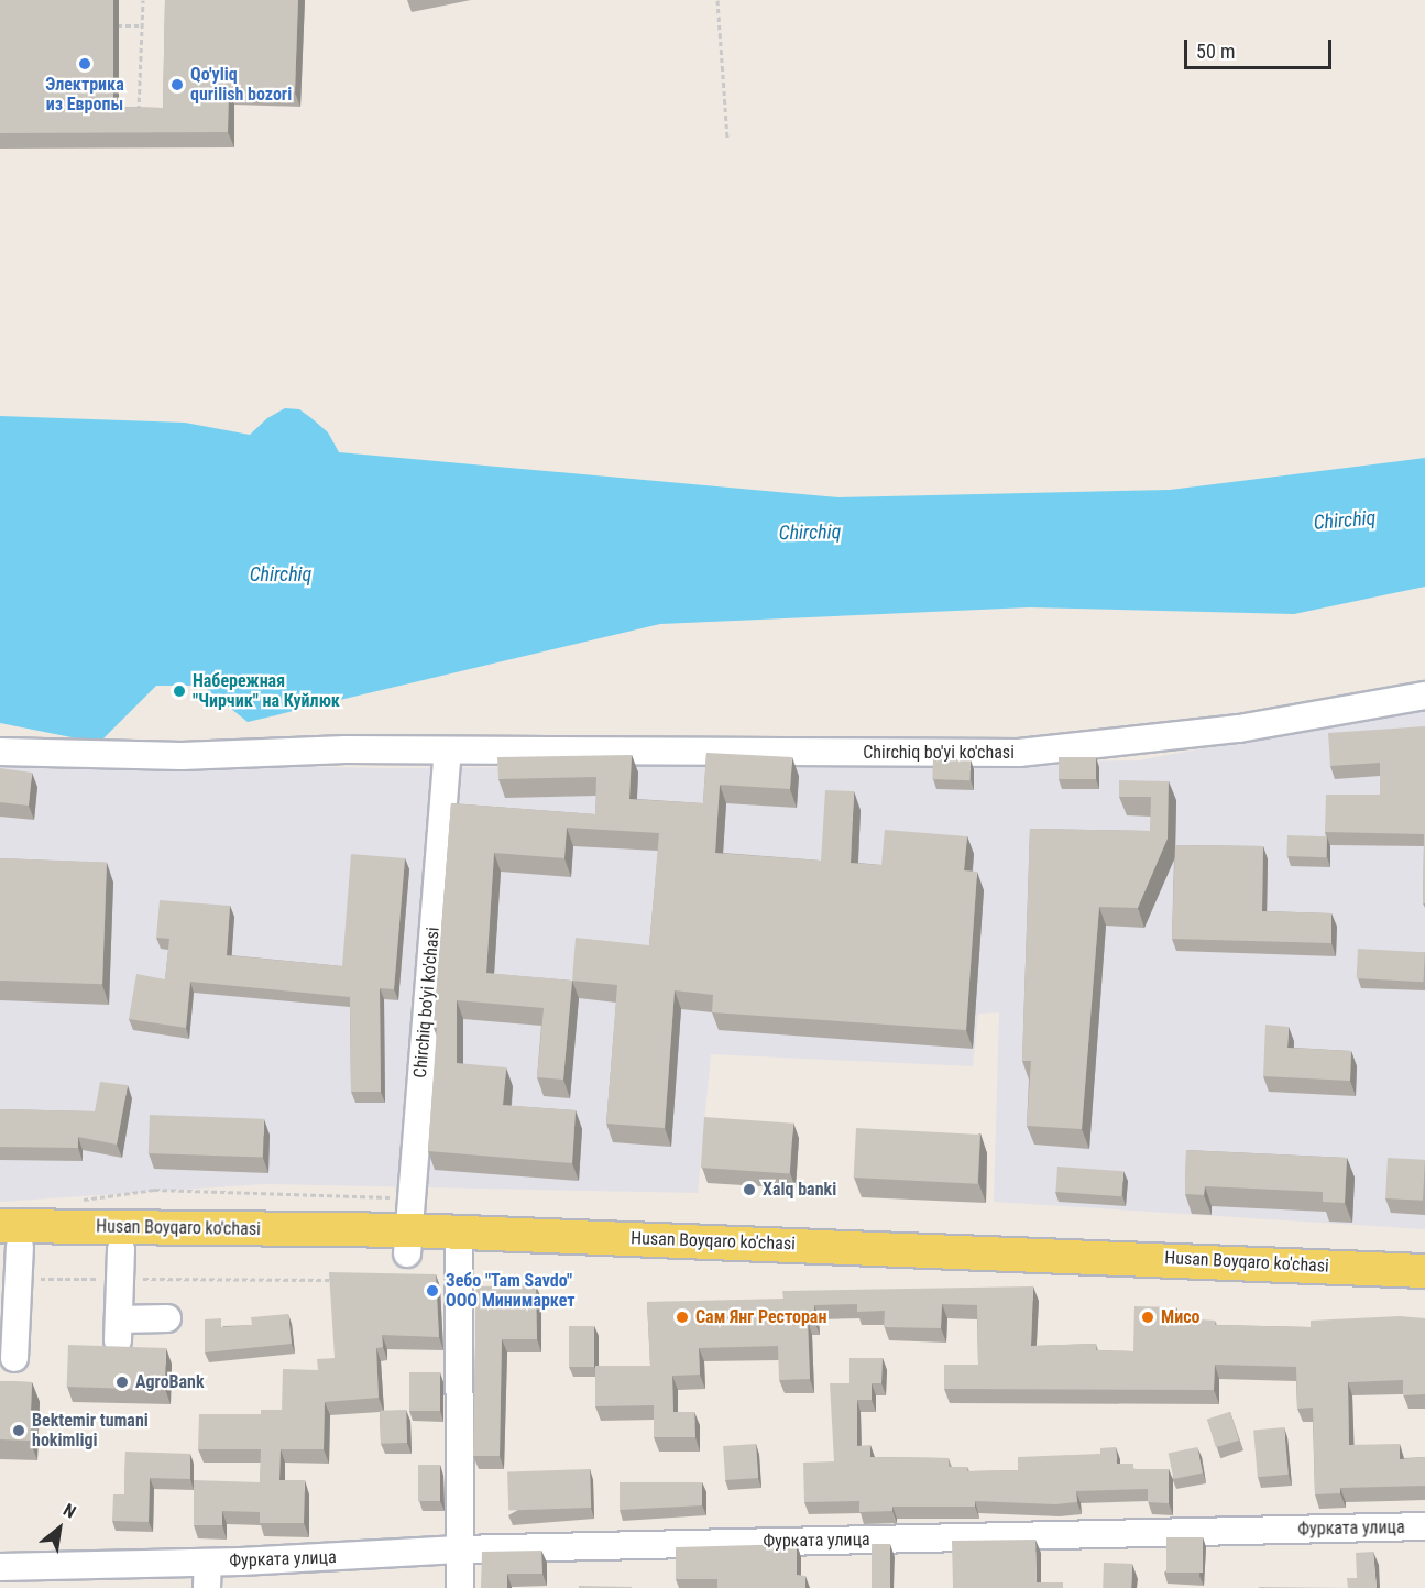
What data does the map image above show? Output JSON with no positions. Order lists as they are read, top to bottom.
{
  "streets": {
    "main road": ["Husan Boyqaro ko'chasi"],
    "street": ["Chirchiq bo'yi ko'chasi", "Фурката улица"]
  },
  "crossings": [
    ["Chirchiq bo'yi ko'chasi", "Husan Boyqaro ko'chasi"]
  ],
  "water": ["Chirchiq"],
  "places": [
    "Электрика из Европы",
    "Qo'yliq qurilish bozori",
    "Набережная \"Чирчик\" на Куйлюк",
    "Xalq banki",
    "Зебо \"Tam Savdo\" ООО Минимаркет",
    "Сам Янг Ресторан",
    "Мисо",
    "AgroBank",
    "Bektemir tumani hokimligi"
  ],
  "scale_bar": "50 m",
  "north": "top right"
}
